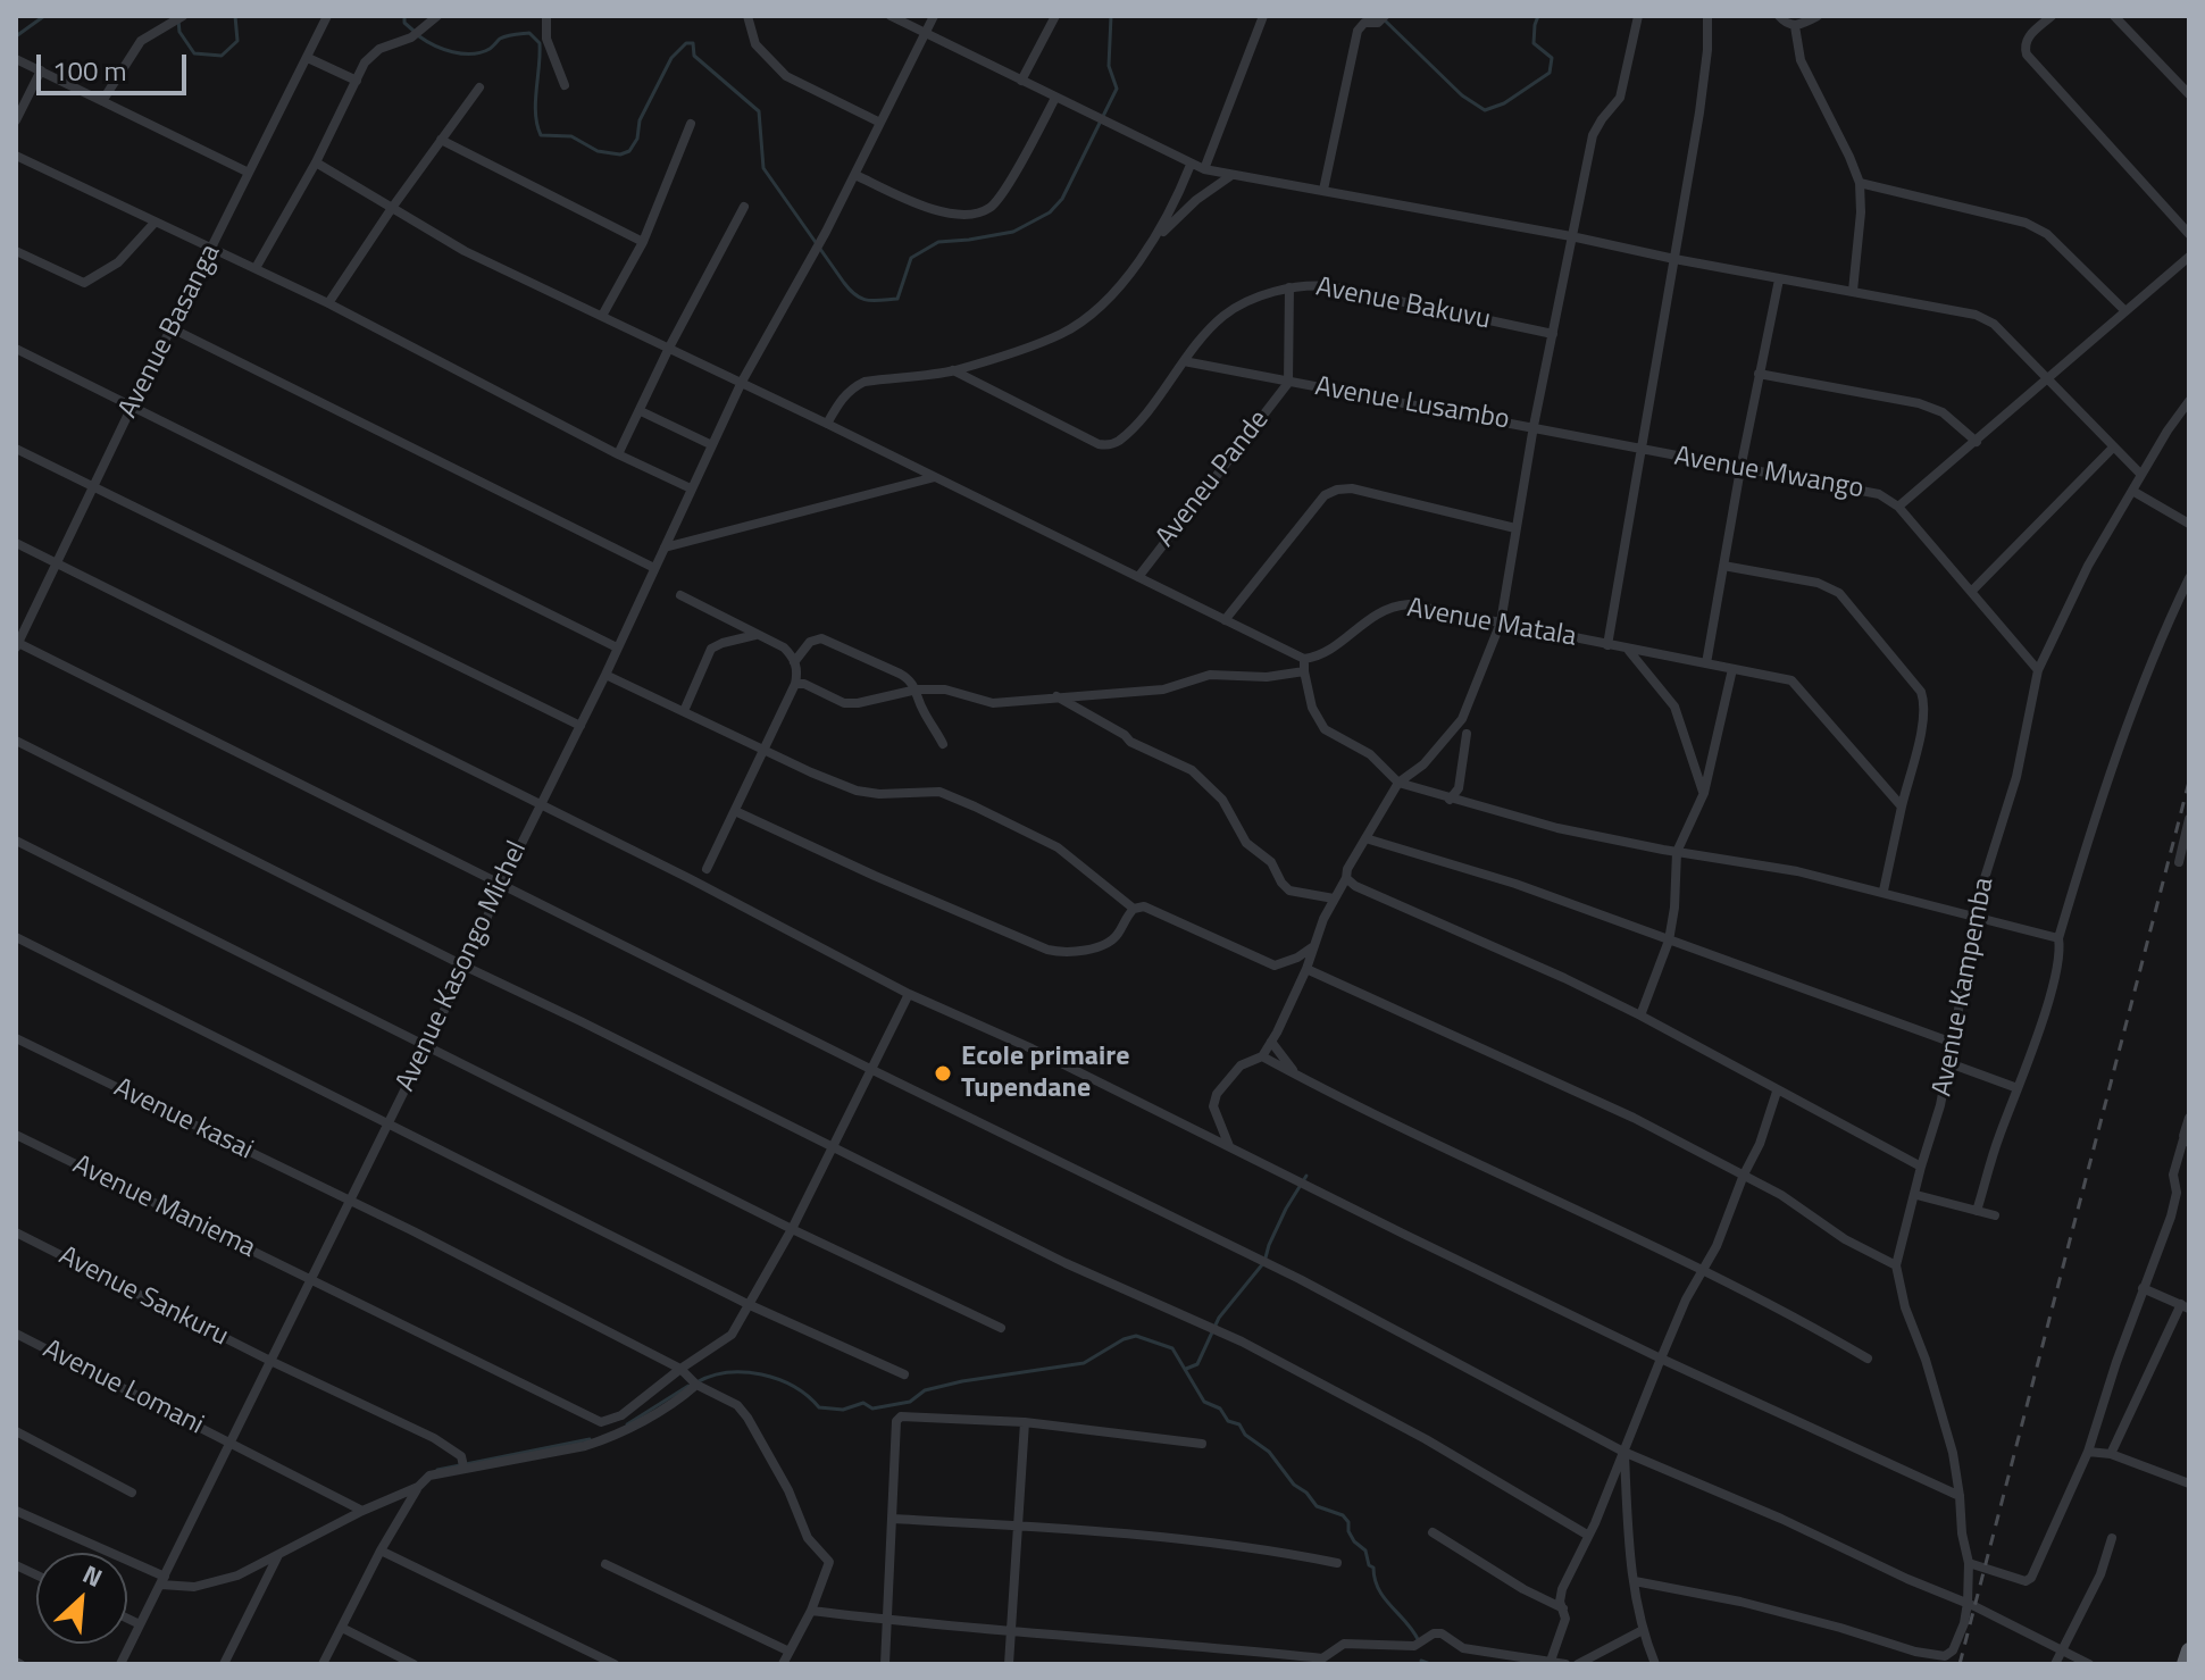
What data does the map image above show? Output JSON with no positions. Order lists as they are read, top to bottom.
{
  "streets": {
    "street": [
      "Avenue Bakuvu",
      "Avenue Basanga",
      "Avenue Lusambo",
      "Avenue Mwango",
      "Aveneu Pande",
      "Avenue Matala",
      "Avenue Kasongo Michel",
      "Avenue Kampemba",
      "Avenue kasai",
      "Avenue Maniema",
      "Avenue Sankuru",
      "Avenue Lomani"
    ]
  },
  "crossings": [
    ["Avenue Bakuvu", "Avenue Lusambo"],
    ["Avenue Lusambo", "Avenue Mwango"],
    ["Avenue Lusambo", "Aveneu Pande"],
    ["Avenue Mwango", "Avenue Kampemba"],
    ["Avenue Kasongo Michel", "Avenue kasai"],
    ["Avenue Kasongo Michel", "Avenue Maniema"],
    ["Avenue Kasongo Michel", "Avenue Sankuru"],
    ["Avenue Kasongo Michel", "Avenue Lomani"],
    ["Avenue kasai", "Avenue Maniema"]
  ],
  "places": ["Ecole primaire Tupendane"],
  "scale_bar": "100 m",
  "north": "top right"
}
